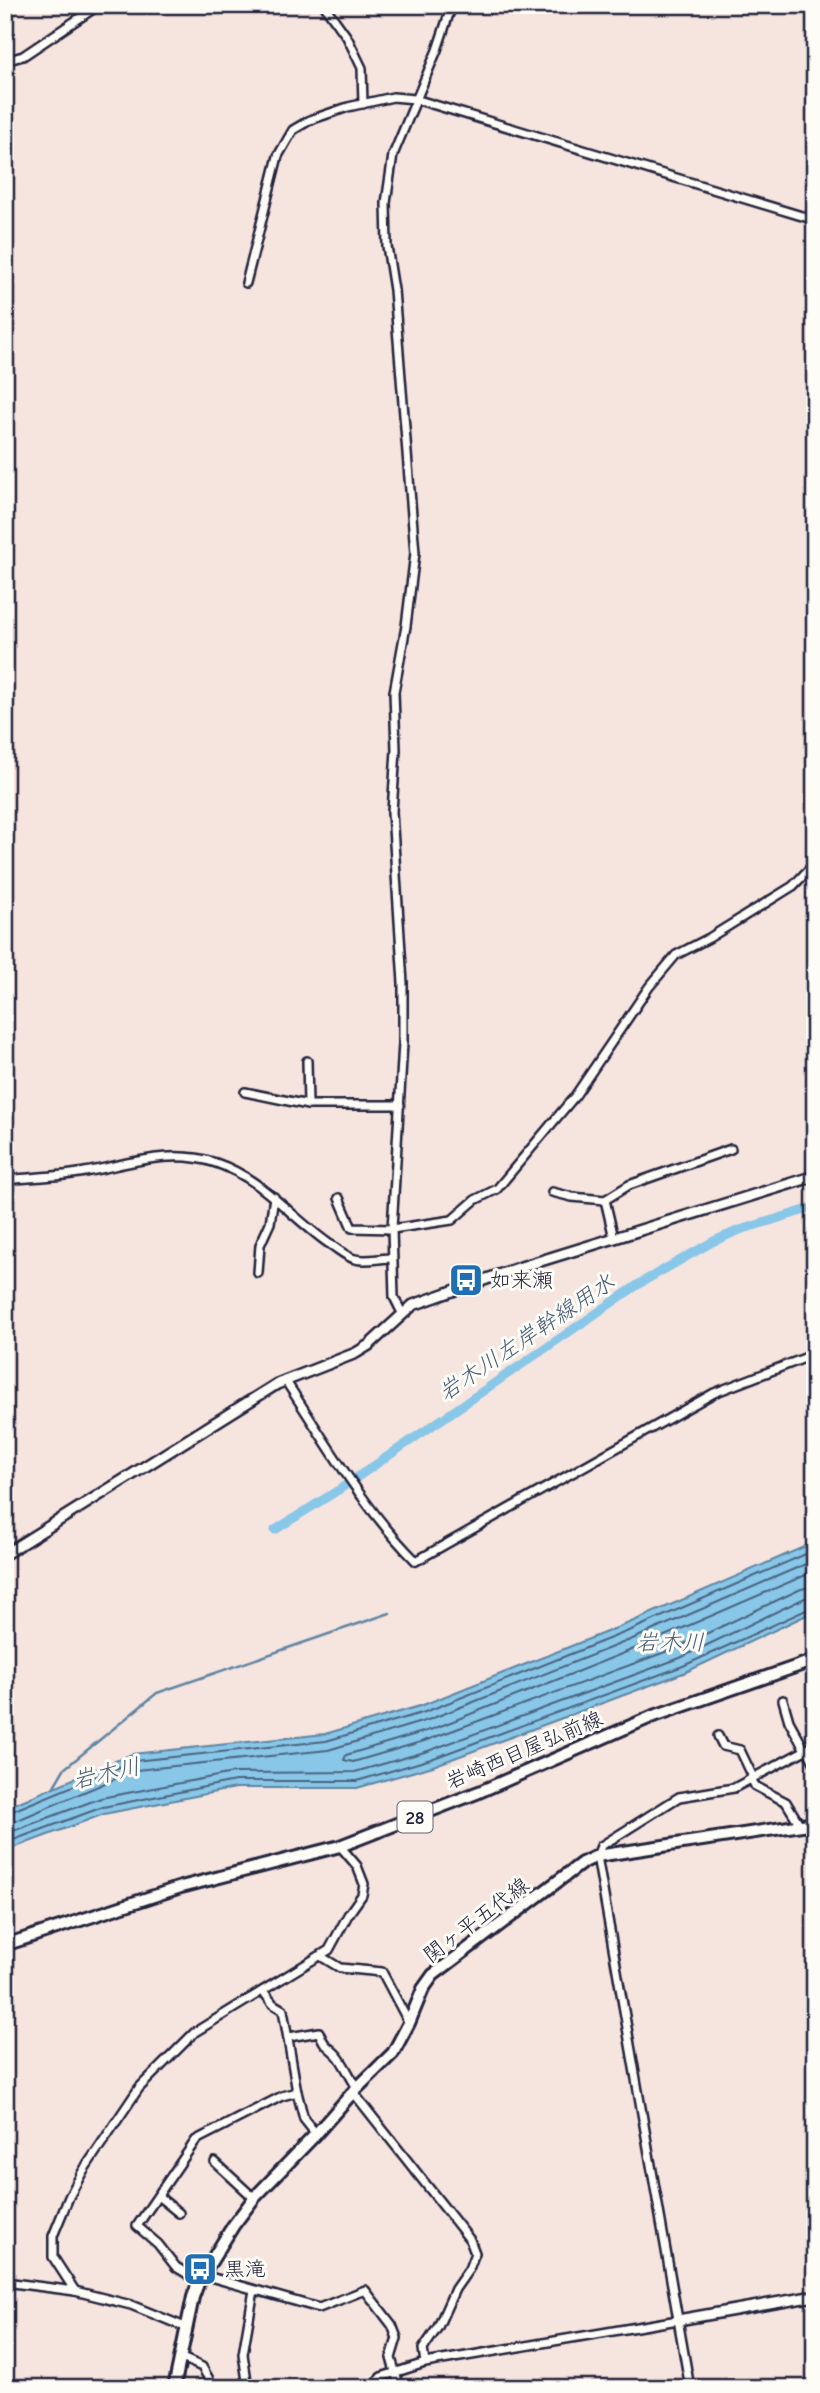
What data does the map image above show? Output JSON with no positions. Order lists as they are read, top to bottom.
{
  "streets": {
    "main road": ["岩崎西目屋弘前線", "28", "関ヶ平五代線"]
  },
  "water": ["岩木川左岸幹線用水", "岩木川"],
  "places": {
    "bus stop": ["如来瀬", "黒滝"]
  }
}
